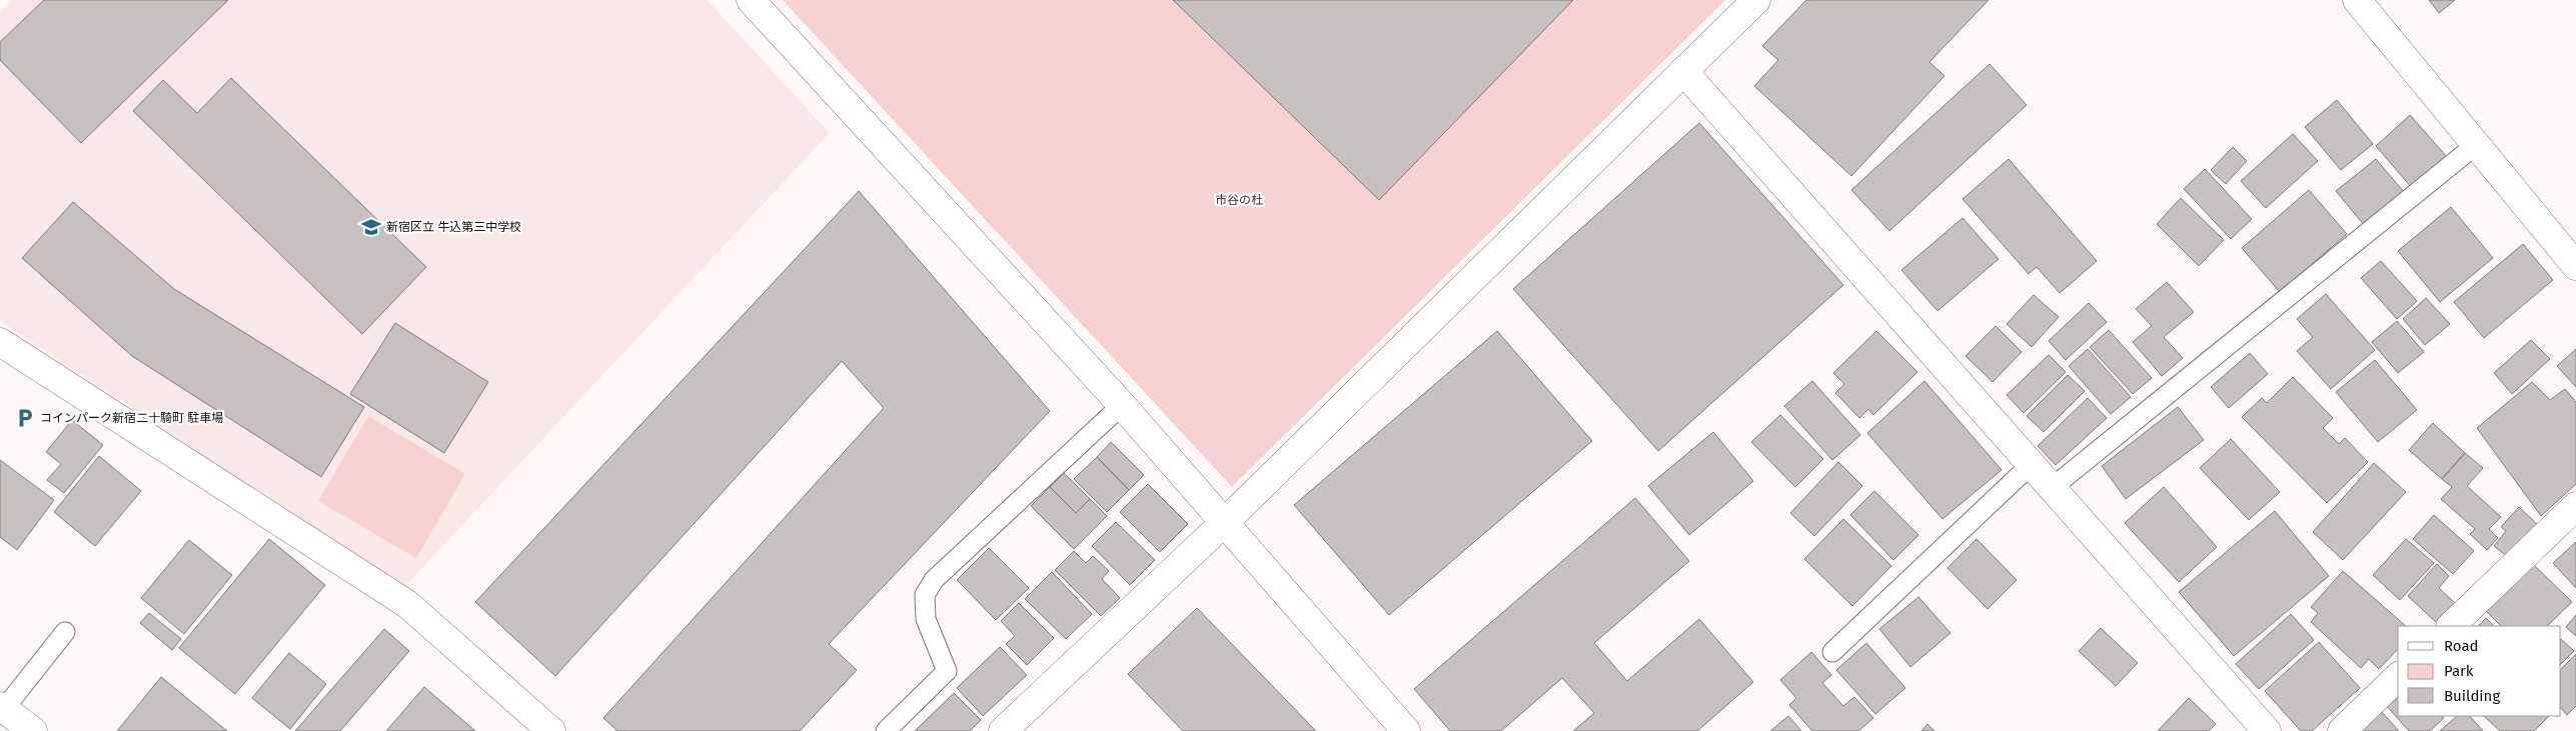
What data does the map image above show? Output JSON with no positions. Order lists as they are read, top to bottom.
{
  "parks": ["市谷の杜"],
  "places": {
    "school or university": ["新宿区立 牛込第三中学校"],
    "parking": ["コインパーク新宿二十騎町 駐車場"]
  },
  "legend": ["Road", "Park", "Building"]
}
